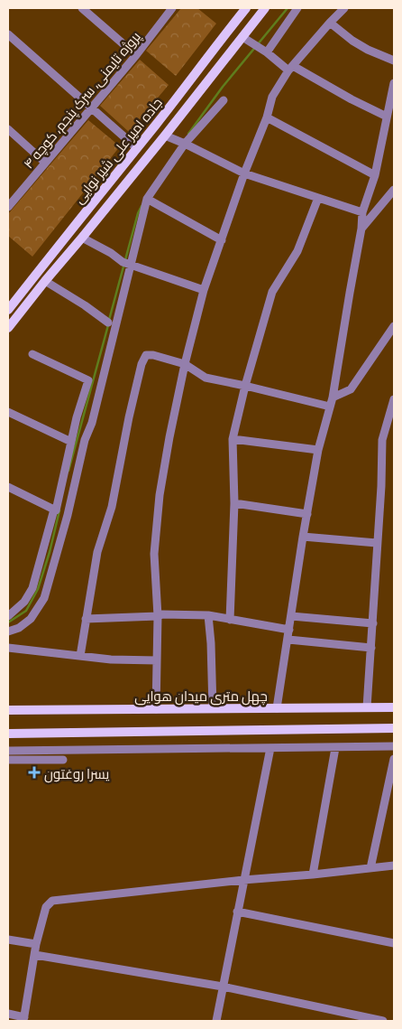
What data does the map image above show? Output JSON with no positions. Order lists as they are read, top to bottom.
{
  "streets": {
    "main road": ["جاده امیر علی شیر نوایی", "چهل متری میدان هوایی"],
    "street": ["پروژه تایمنی، سرک پنجم، کوچه ۴"]
  },
  "places": {
    "health": ["یسرا روغتون"]
  }
}
